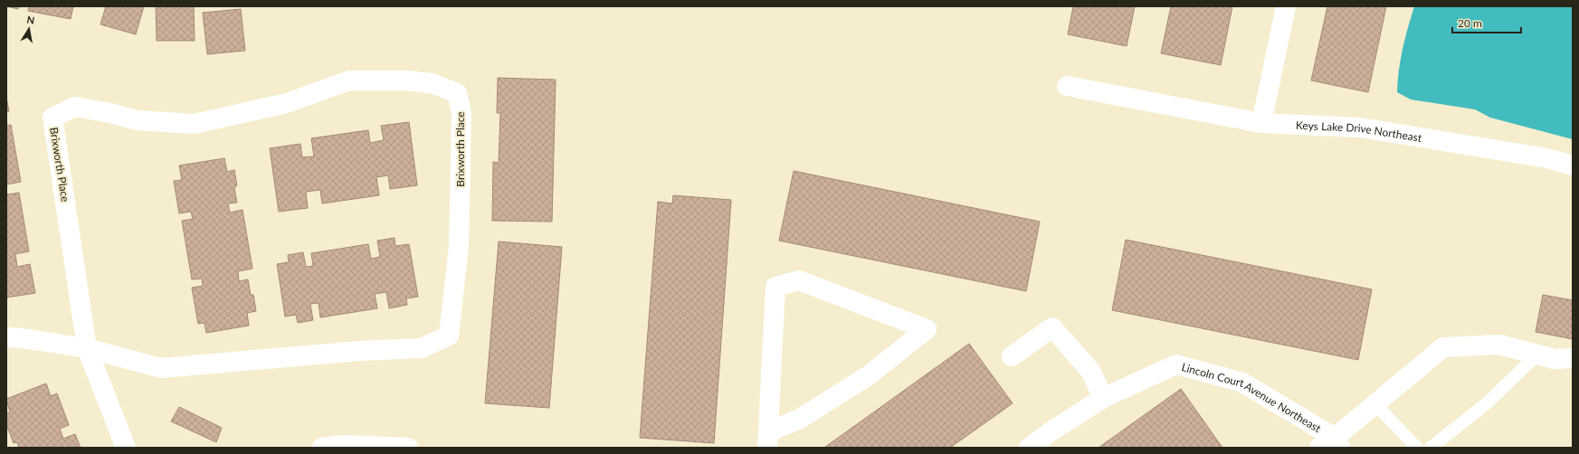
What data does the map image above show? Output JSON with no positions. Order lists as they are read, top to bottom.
{
  "streets": {
    "street": ["Keys Lake Drive Northeast", "Brixworth Place", "Lincoln Court Avenue Northeast"]
  },
  "scale_bar": "20 m",
  "north": "top"
}
